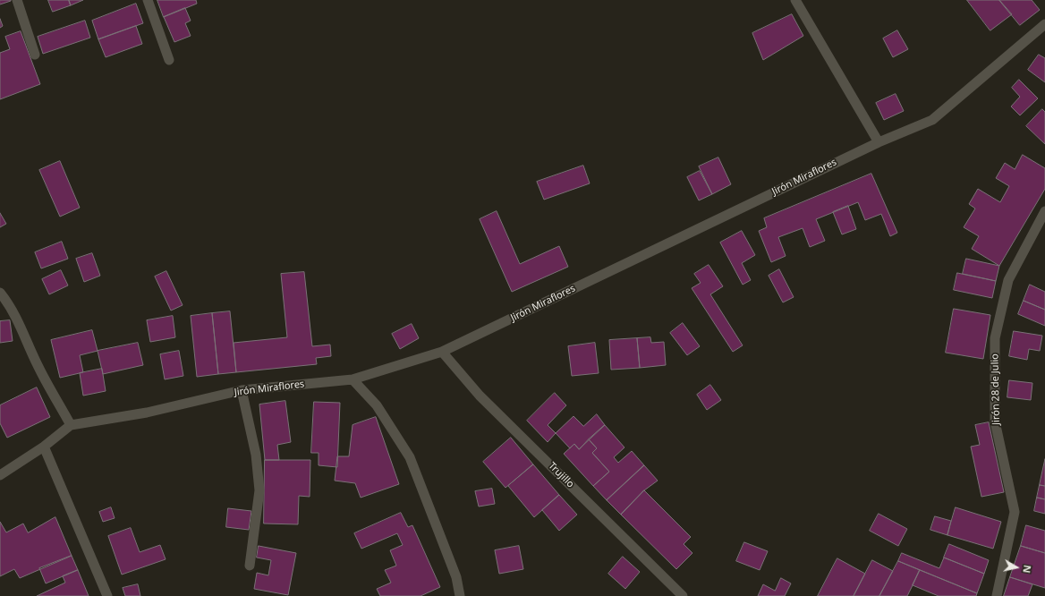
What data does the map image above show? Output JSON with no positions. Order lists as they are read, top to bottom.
{
  "streets": {
    "street": ["Jirón Miraflores", "Jirón 28 de Julio", "Trujillo"]
  },
  "crossings": [
    ["Jirón Miraflores", "Trujillo"]
  ],
  "north": "right"
}
